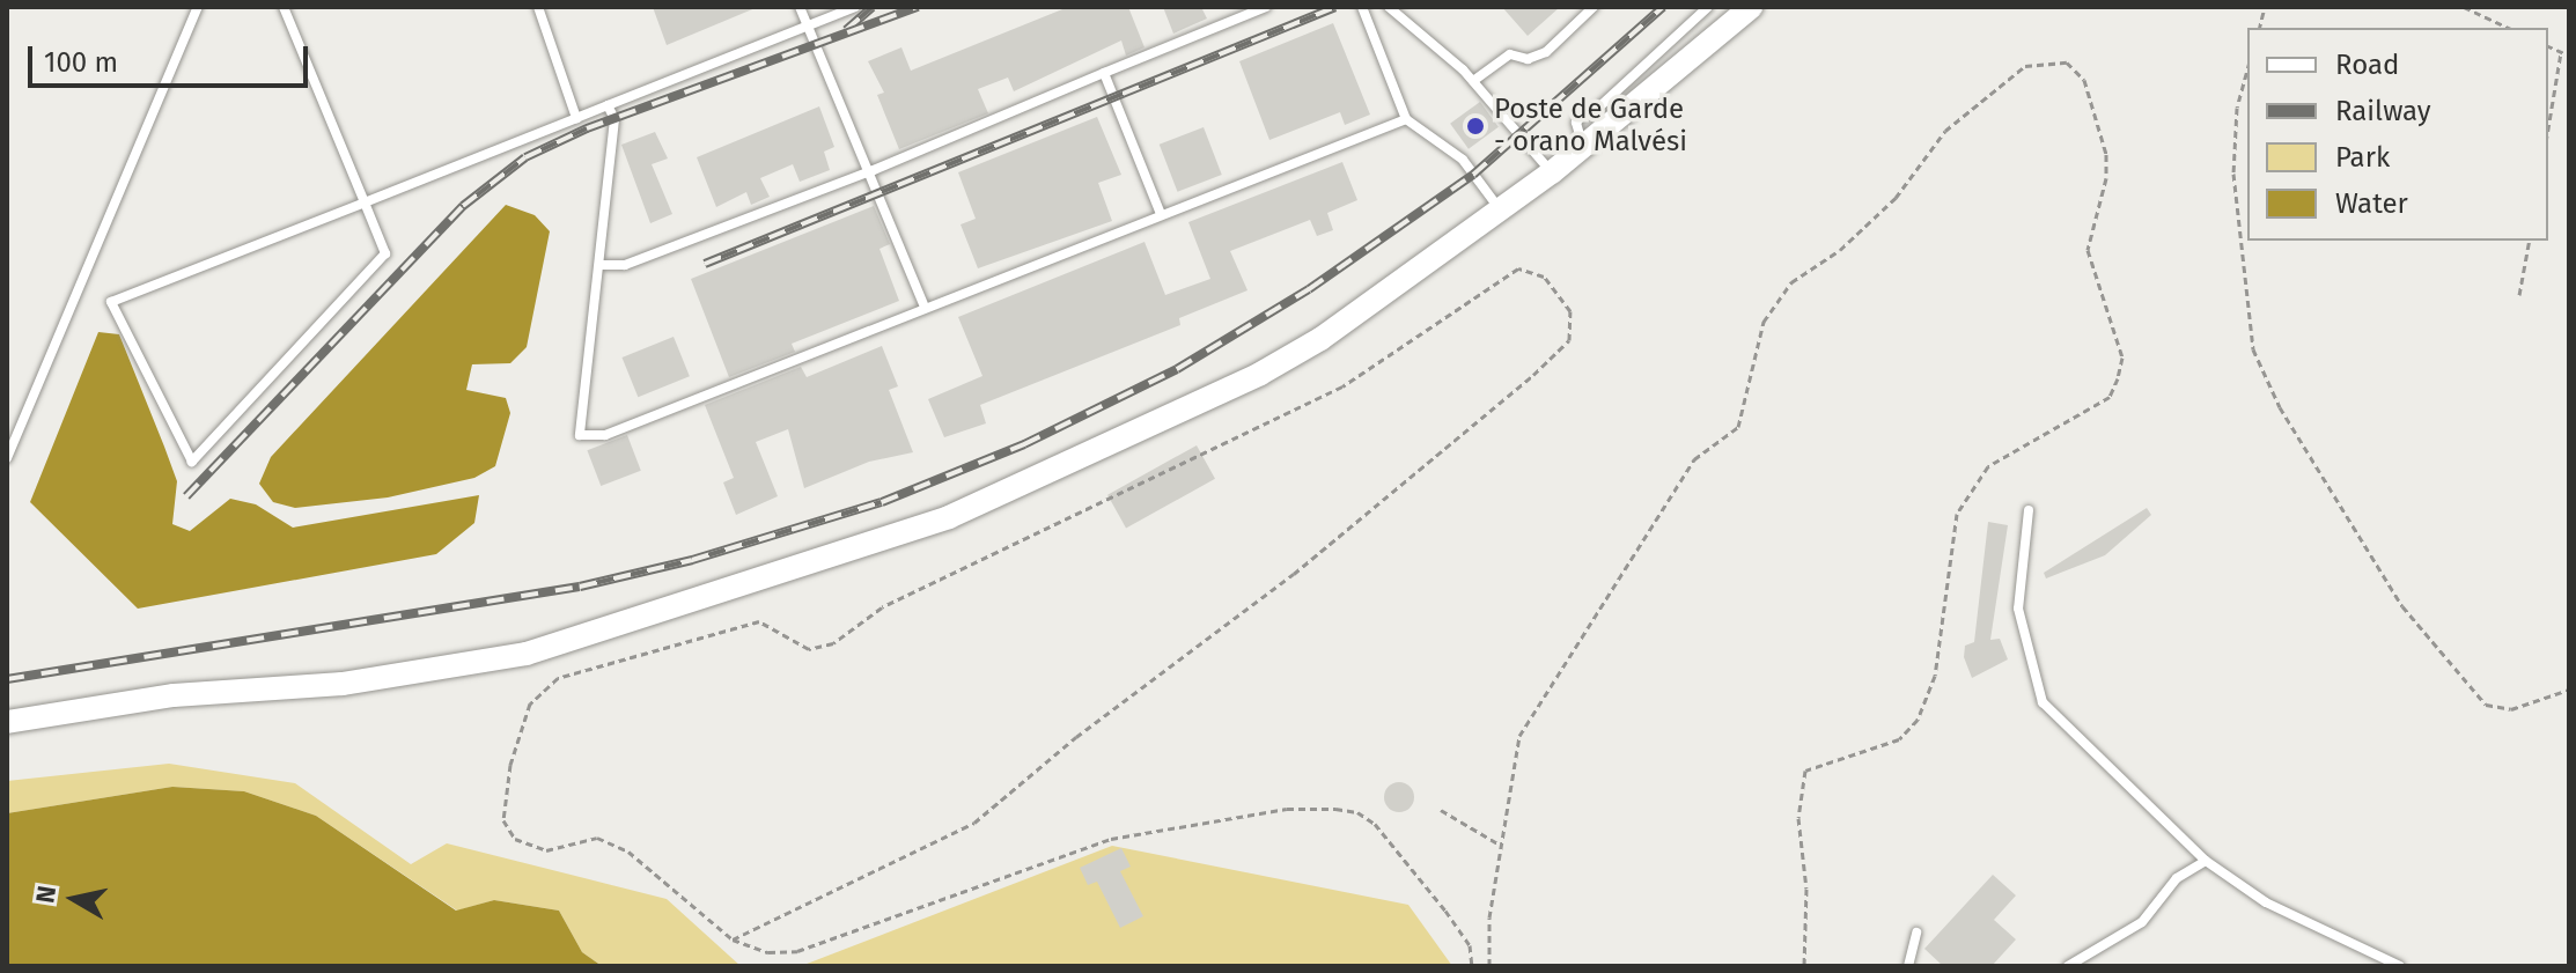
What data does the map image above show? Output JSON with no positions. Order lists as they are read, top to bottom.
{
  "places": ["Poste de Garde - orano Malvési"],
  "legend": [
    "Road",
    "Railway",
    "Park",
    "Water"
  ],
  "scale_bar": "100 m",
  "north": "left"
}
